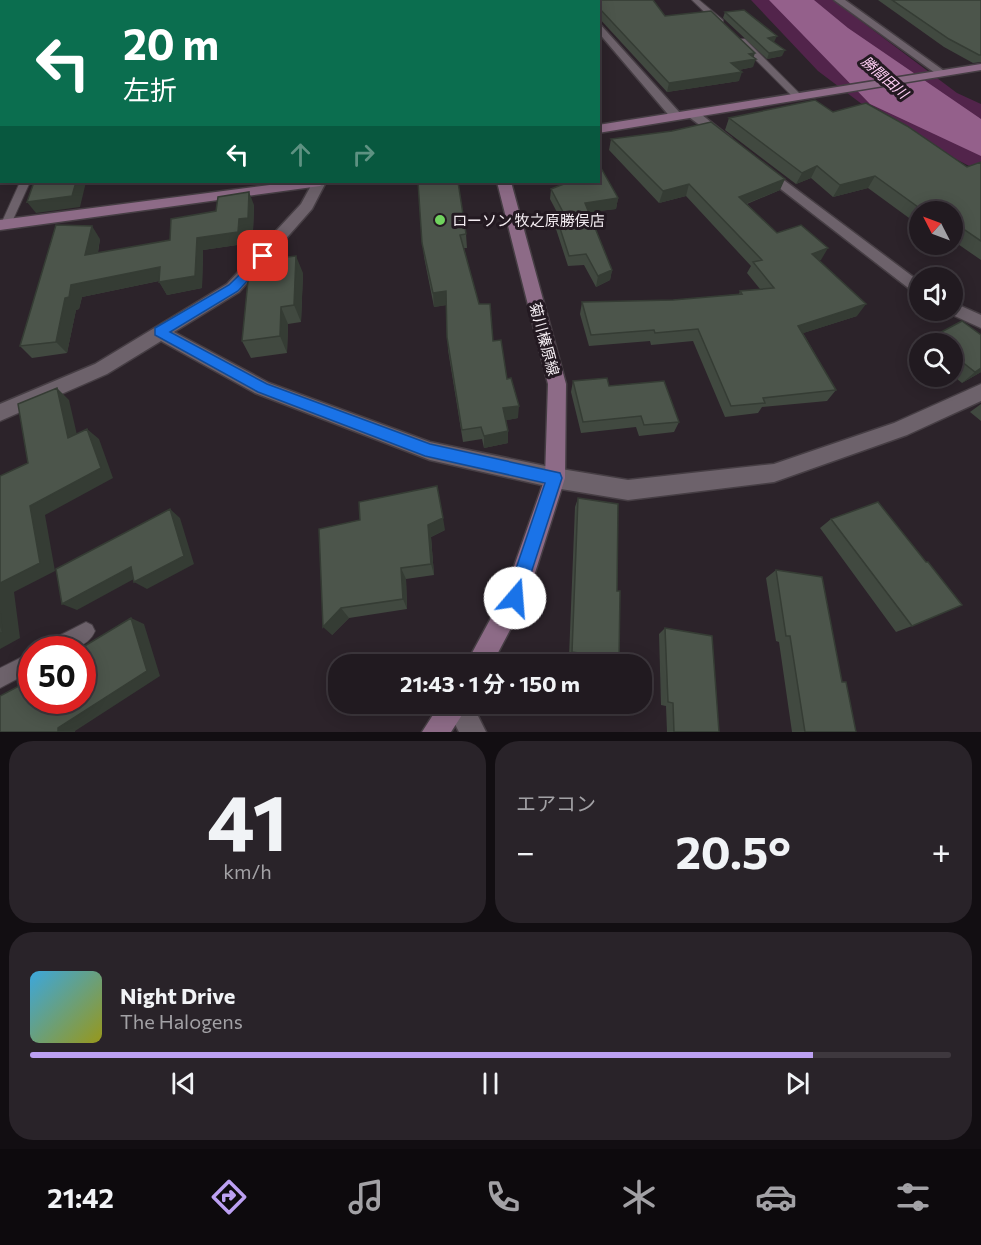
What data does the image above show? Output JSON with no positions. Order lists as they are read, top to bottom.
{
  "streets": {
    "main road": ["菊川榛原線"]
  },
  "water": ["勝間田川"],
  "places": ["ローソン 牧之原勝俣店"],
  "north": "top left",
  "page": {
    "turn": ["20 m", "左折"],
    "limit": "50",
    "trip": "21:43 · 1 分 · 150 m",
    "tile": [
      ["41", "km/h"],
      "エアコン"
    ],
    "heat": ["−", "20.5°", "+"],
    "song": ["Night Drive", "The Halogens"],
    "tabs": "21:42"
  }
}
